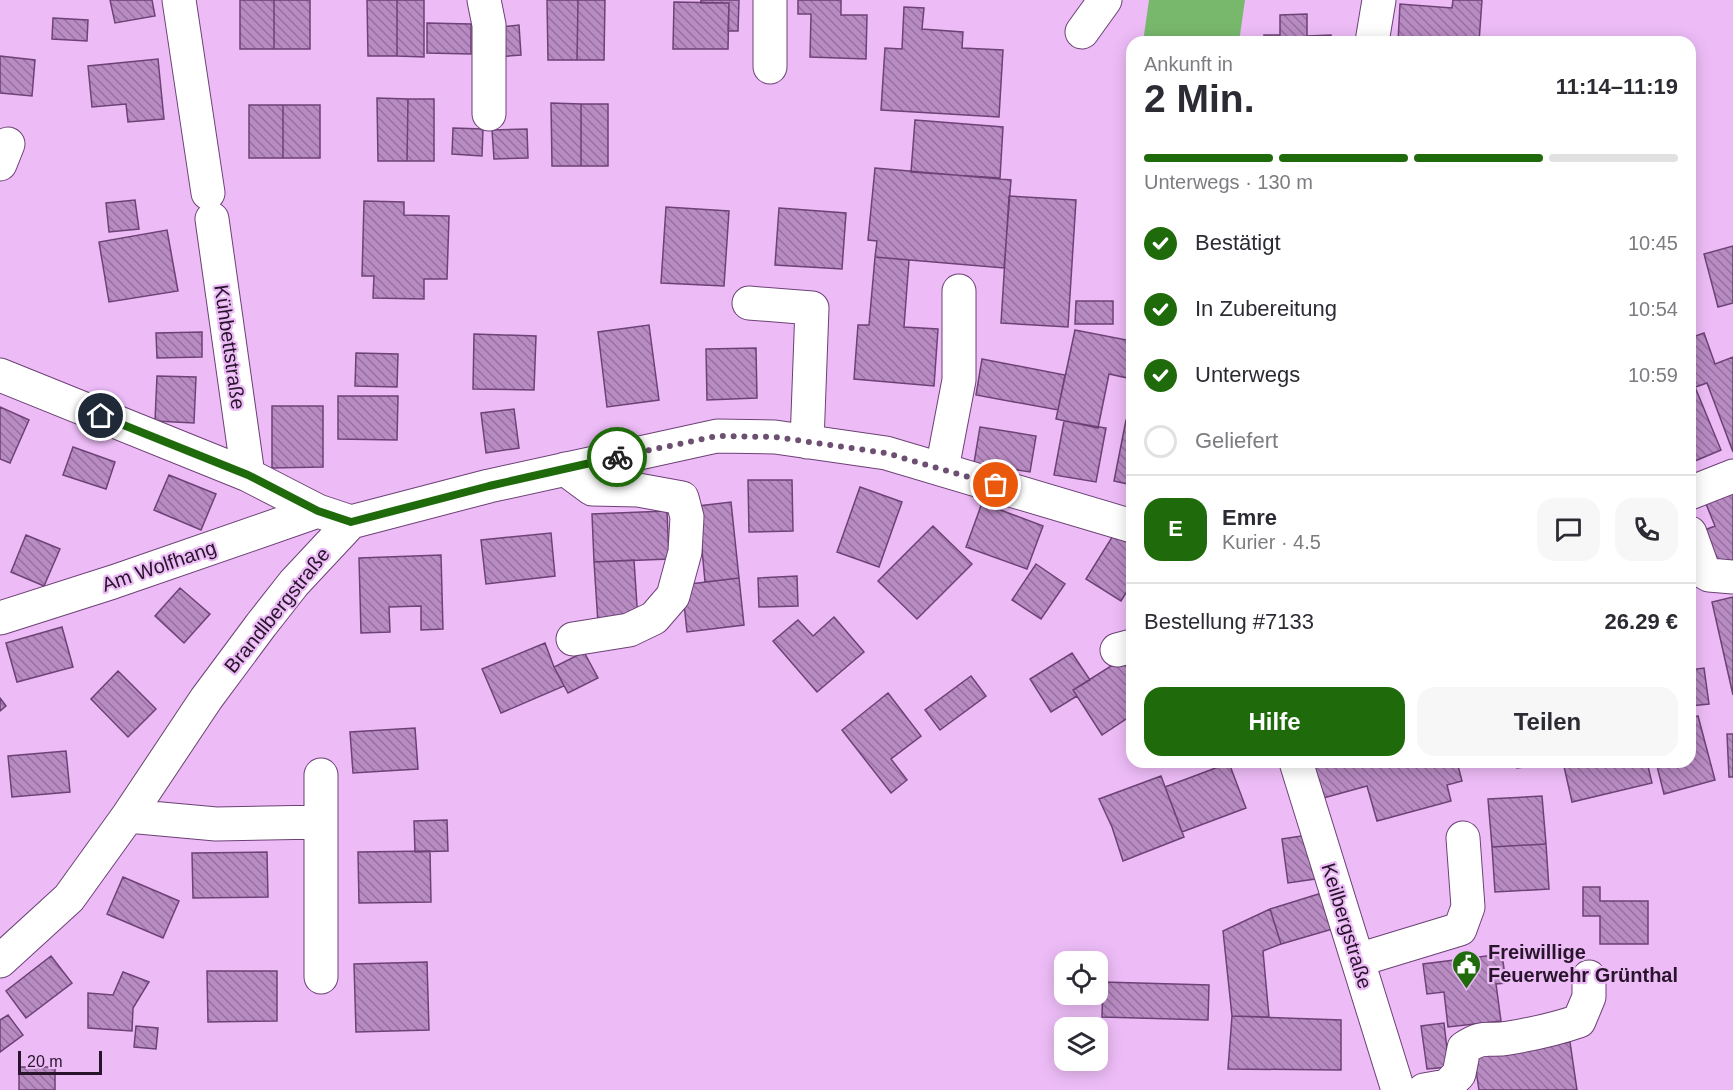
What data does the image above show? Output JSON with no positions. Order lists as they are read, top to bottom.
{
  "streets": {
    "street": [
      "Kühbettstraße",
      "Am Wolfhang",
      "Brandlbergstraße",
      "Keilbergstraße"
    ]
  },
  "places": {
    "public building": ["Freiwillige Feuerwehr Grünthal"]
  },
  "scale_bar": "20 m",
  "page": {
    "heading": ["2 Min.", "Ankunft in", "11:14–11:19"],
    "panel": [
      "Emre",
      "Kurier · 4.5",
      "Bestellung #7133",
      "26.29 €"
    ],
    "bar": "Unterwegs · 130 m",
    "list": [
      ["Bestätigt", "10:45"],
      ["In Zubereitung", "10:54"],
      ["Unterwegs", "10:59"],
      "Geliefert"
    ],
    "round": "E",
    "buttons": ["Hilfe", "Teilen"],
    "scale": "20 m"
  }
}
